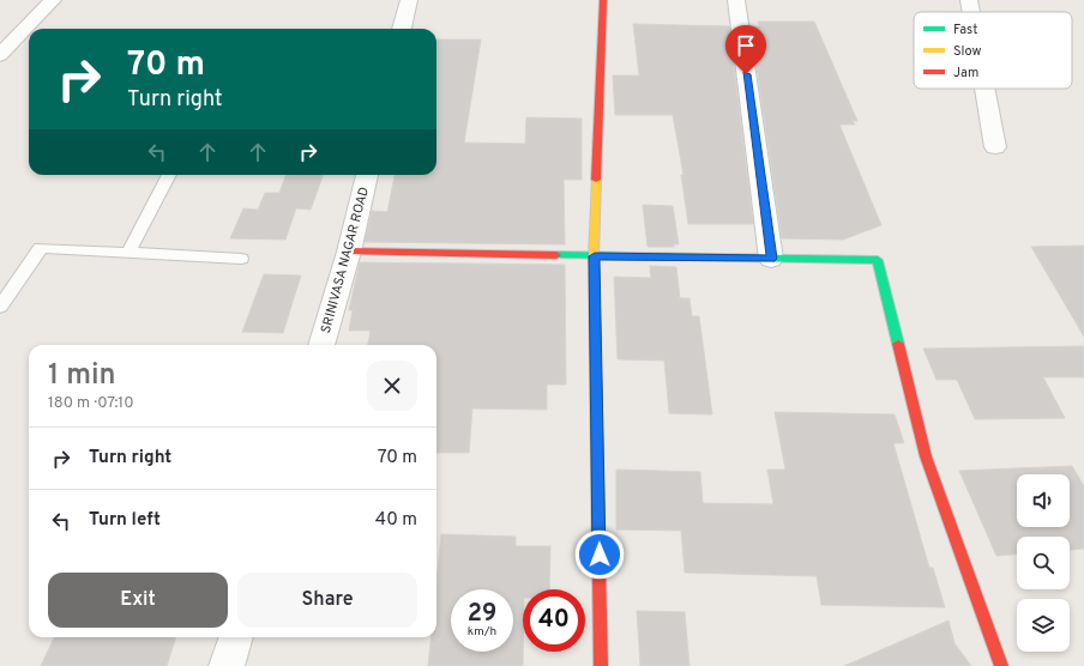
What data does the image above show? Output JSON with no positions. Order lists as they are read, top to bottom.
{
  "streets": {
    "street": ["SRINIVASA NAGAR ROAD"]
  },
  "legend": ["Fast", "Slow", "Jam"],
  "page": {
    "turn": ["70 m", "Turn right"],
    "heading": ["1 min", "180 m · 07:10"],
    "list": [
      {
        "name": "Turn right",
        "value": "70 m"
      },
      {
        "name": "Turn left",
        "value": "40 m"
      }
    ],
    "buttons": ["Exit", "Share"],
    "speed": "29 km/h",
    "limit": "40"
  }
}
